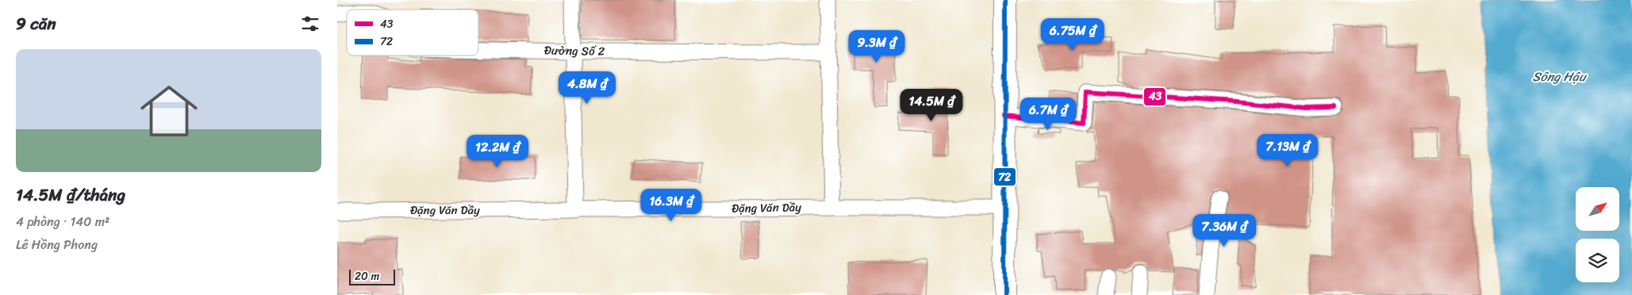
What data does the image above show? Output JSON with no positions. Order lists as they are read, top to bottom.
{
  "streets": {
    "street": ["Đường Số 2", "Đặng Văn Dầy"]
  },
  "water": ["Sông Hậu"],
  "lines": ["transit line 72", "transit line 43"],
  "legend": ["43", "72"],
  "scale_bar": "20 m",
  "north": "top right",
  "page": {
    "heading": "9 căn",
    "price": [
      "6.75M ₫",
      "9.3M ₫",
      "4.8M ₫",
      "14.5M ₫",
      "6.7M ₫",
      "7.13M ₫",
      "12.2M ₫",
      "16.3M ₫",
      "7.36M ₫"
    ],
    "list": [
      {
        "name": "14.5M ₫/tháng",
        "note": "4 phòng · 140 m² · Lê Hồng Phong"
      }
    ],
    "scale": "20 m"
  }
}
